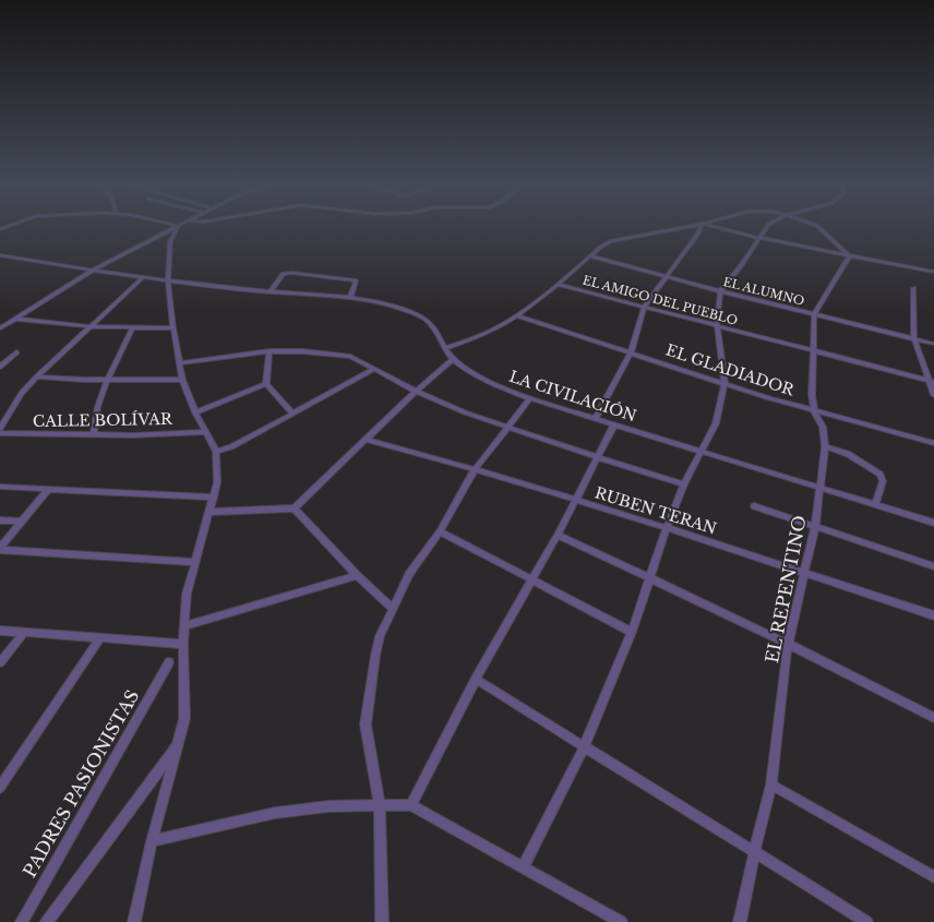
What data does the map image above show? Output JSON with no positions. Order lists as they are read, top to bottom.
{
  "streets": {
    "street": [
      "EL ALUMNO",
      "EL AMIGO DEL PUEBLO",
      "EL GLADIADOR",
      "LA CIVILACIÓN",
      "CALLE BOLÍVAR",
      "RUBEN TERAN",
      "EL REPENTINO",
      "PADRES PASIONISTAS"
    ]
  },
  "crossings": [
    ["EL ALUMNO", "EL REPENTINO"],
    ["EL AMIGO DEL PUEBLO", "EL REPENTINO"],
    ["EL GLADIADOR", "EL REPENTINO"],
    ["LA CIVILACIÓN", "EL REPENTINO"],
    ["RUBEN TERAN", "EL REPENTINO"]
  ]
}
